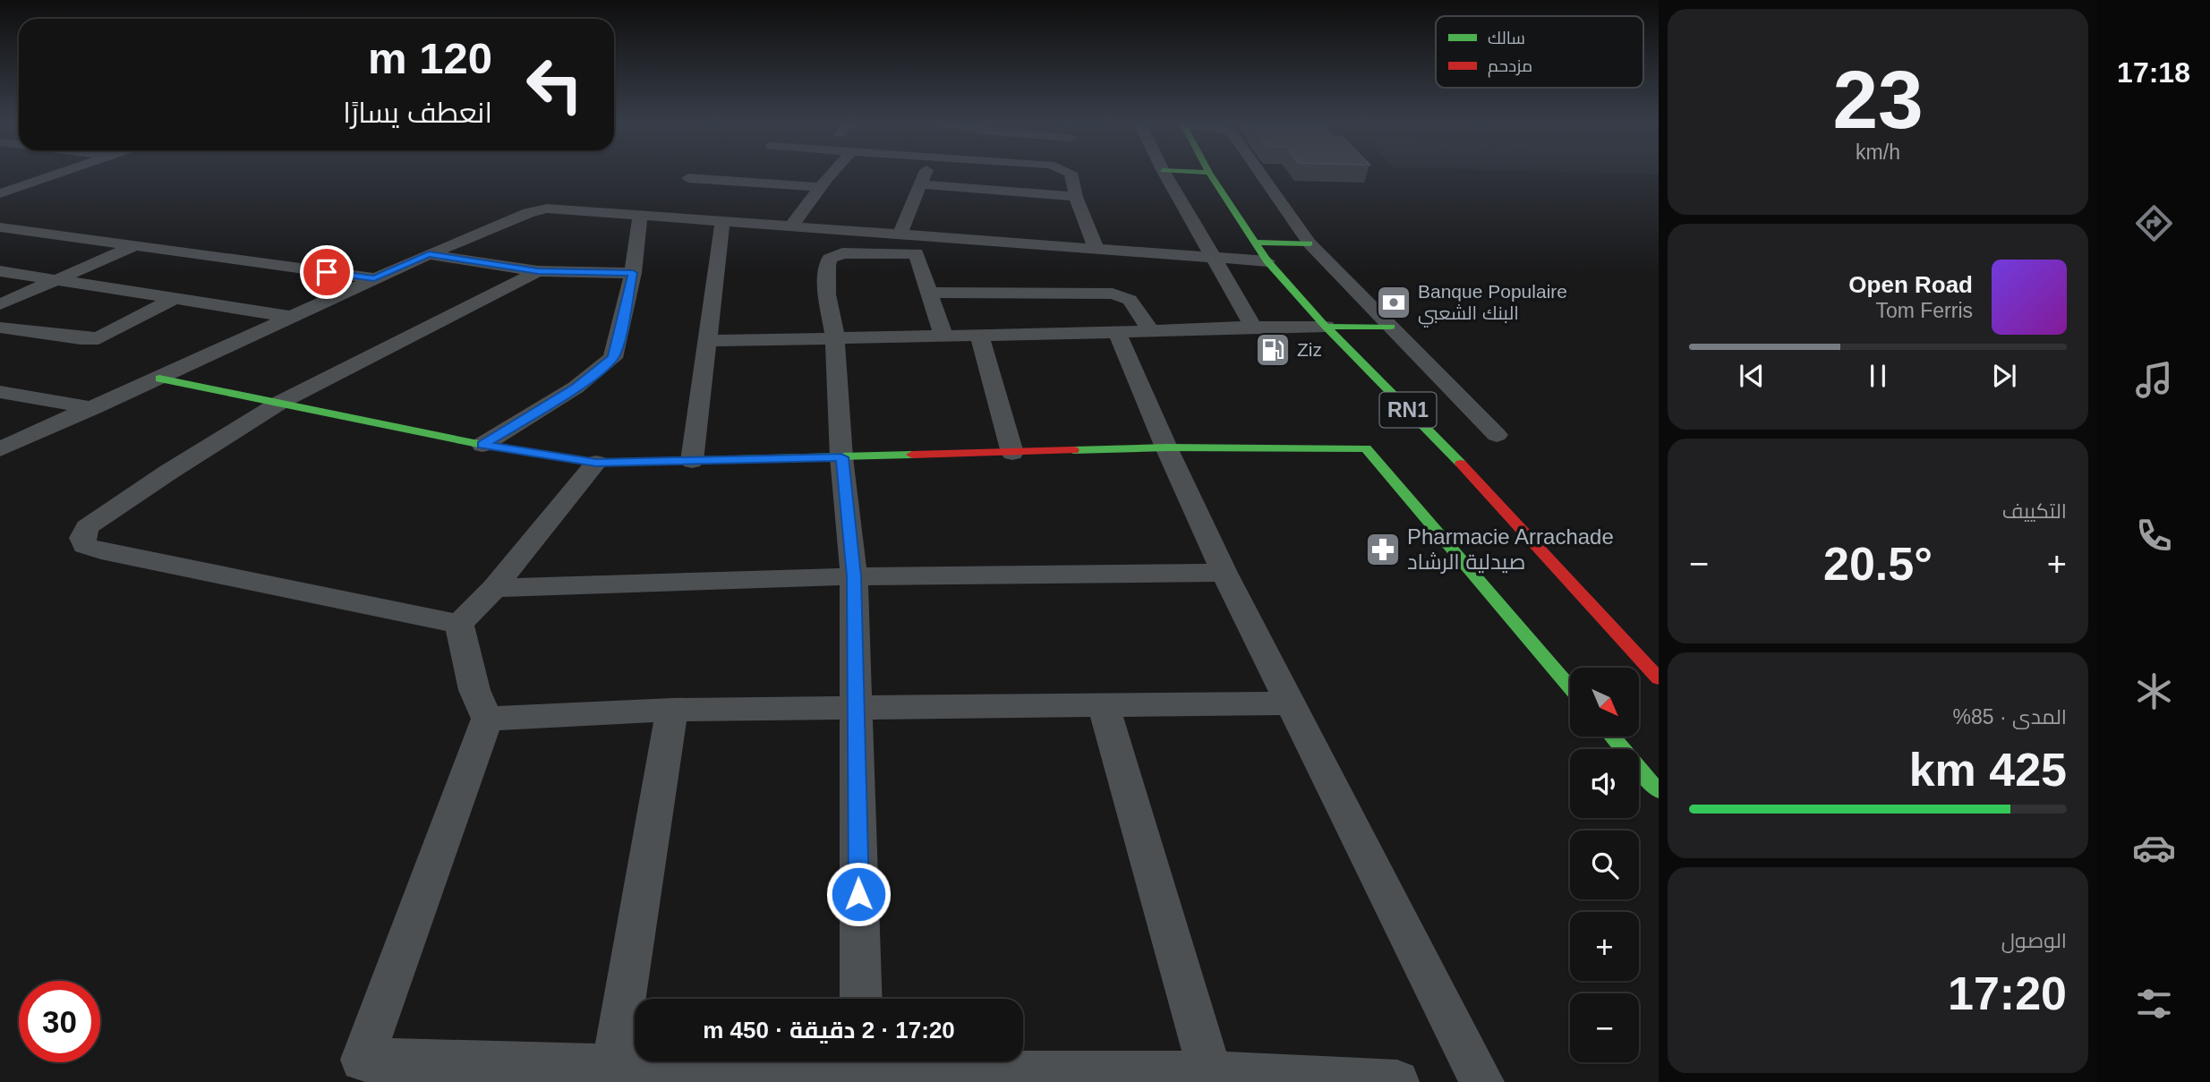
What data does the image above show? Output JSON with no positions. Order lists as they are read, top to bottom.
{
  "streets": {
    "main road": ["RN1"]
  },
  "places": {
    "bank": ["Banque Populaire البنك الشعبي"],
    "fuel station": ["Ziz"],
    "pharmacy": ["Pharmacie Arrachade صيدلية الرشاد"]
  },
  "legend": ["سالك", "مزدحم"],
  "north": "bottom right",
  "page": {
    "tabs": "17:18",
    "tile": [
      ["23", "km/h"],
      "التكييف",
      ["المدى · 85%", "425 km"],
      ["الوصول", "17:20"]
    ],
    "turn": ["120 m", "انعطف يسارًا"],
    "song": ["Open Road", "Tom Ferris"],
    "heat": ["−", "20.5°", "+"],
    "map_buttons": ["+", "−"],
    "limit": "30",
    "trip": "17:20 · 2 دقيقة · 450 m"
  }
}
